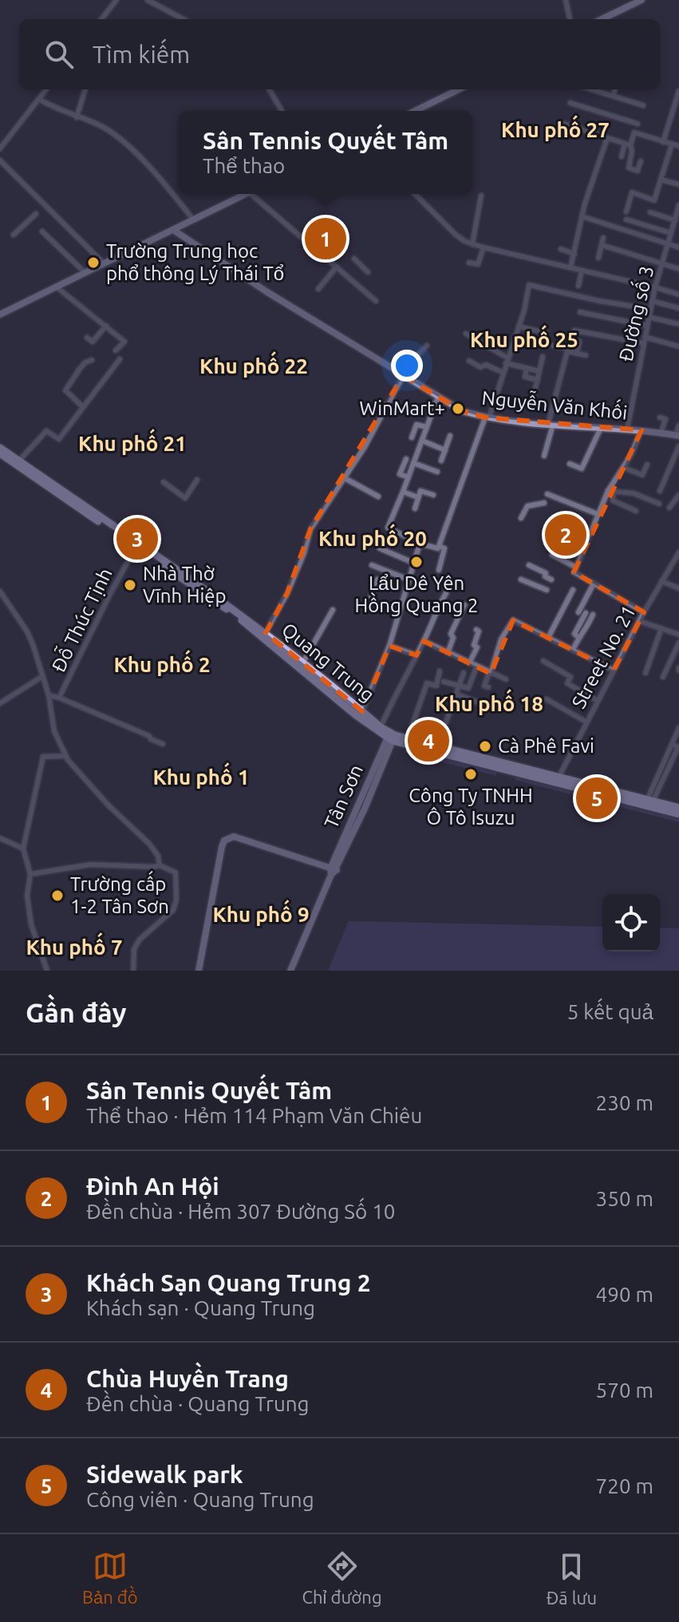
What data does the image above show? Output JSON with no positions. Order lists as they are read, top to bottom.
{
  "streets": {
    "main road": ["Quang Trung"],
    "street": [
      "Đường số 3",
      "Nguyễn Văn Khối",
      "Đỗ Thúc Tịnh",
      "Street No. 21",
      "Tân Sơn"
    ]
  },
  "crossings": [
    ["Đường số 3", "Nguyễn Văn Khối"],
    ["Đỗ Thúc Tịnh", "Quang Trung"],
    ["Street No. 21", "Quang Trung"],
    ["Quang Trung", "Tân Sơn"]
  ],
  "districts": [
    "Khu phố 27",
    "Khu phố 25",
    "Khu phố 22",
    "Khu phố 21",
    "Khu phố 20",
    "Khu phố 2",
    "Khu phố 18",
    "Khu phố 1",
    "Khu phố 9",
    "Khu phố 7"
  ],
  "places": [
    "Trường Trung học phổ thông Lý Thái Tổ",
    "WinMart+",
    "Lẩu Dê Yên Hồng Quang 2",
    "Nhà Thờ Vĩnh Hiệp",
    "Cà Phê Favi",
    "Công Ty TNHH Ô Tô Isuzu",
    "Trường cấp 1-2 Tân Sơn"
  ],
  "page": {
    "search": "Tìm kiếm",
    "popup": ["Sân Tennis Quyết Tâm", "Thể thao"],
    "pins": [
      "1",
      "2",
      "3",
      "4",
      "5"
    ],
    "heading": ["Gần đây", "5 kết quả"],
    "list": [
      {
        "mark": "1",
        "name": "Sân Tennis Quyết Tâm",
        "note": "Thể thao · Hẻm 114 Phạm Văn Chiêu",
        "value": "230 m"
      },
      {
        "mark": "2",
        "name": "Đình An Hội",
        "note": "Đền chùa · Hẻm 307 Đường Số 10",
        "value": "350 m"
      },
      {
        "mark": "3",
        "name": "Khách Sạn Quang Trung 2",
        "note": "Khách sạn · Quang Trung",
        "value": "490 m"
      },
      {
        "mark": "4",
        "name": "Chùa Huyền Trang",
        "note": "Đền chùa · Quang Trung",
        "value": "570 m"
      },
      {
        "mark": "5",
        "name": "Sidewalk park",
        "note": "Công viên · Quang Trung",
        "value": "720 m"
      }
    ],
    "nav": ["Bản đồ", "Chỉ đường", "Đã lưu"]
  }
}
